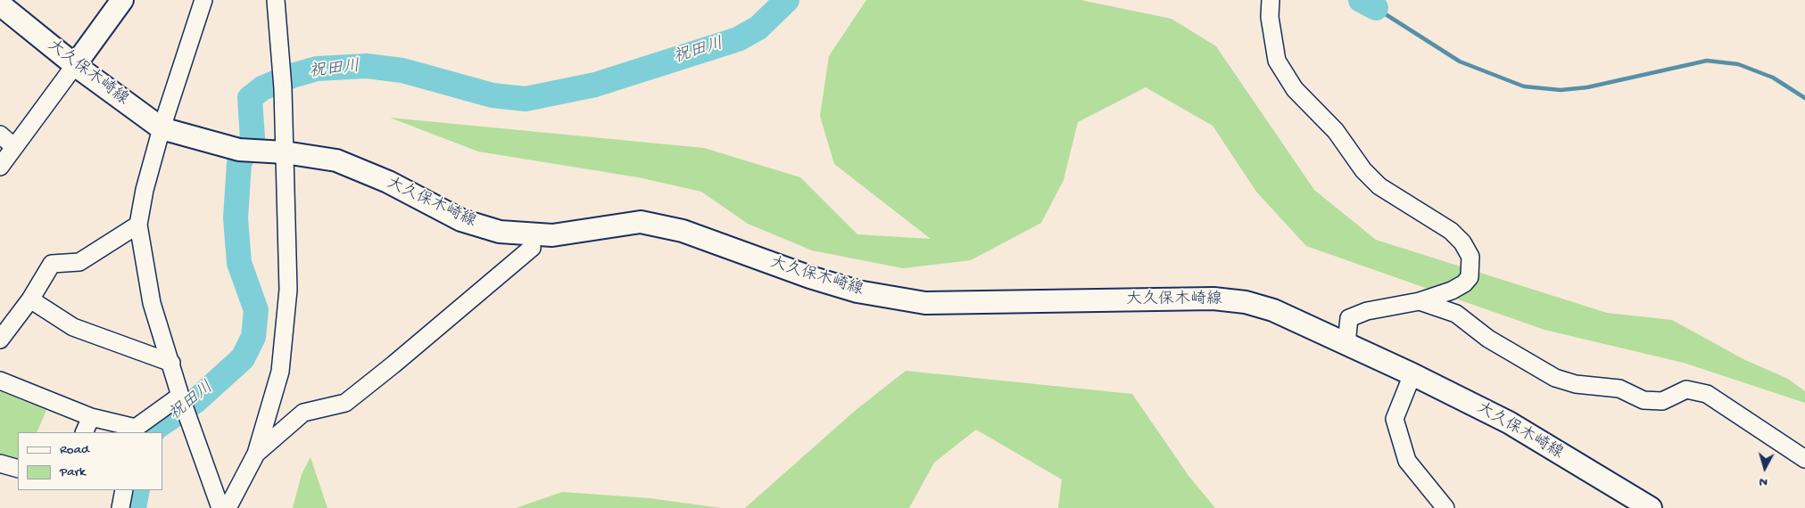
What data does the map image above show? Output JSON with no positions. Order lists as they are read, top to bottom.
{
  "streets": {
    "main road": ["大久保木崎線"]
  },
  "water": ["祝田川"],
  "legend": ["Road", "Park"],
  "north": "bottom"
}
